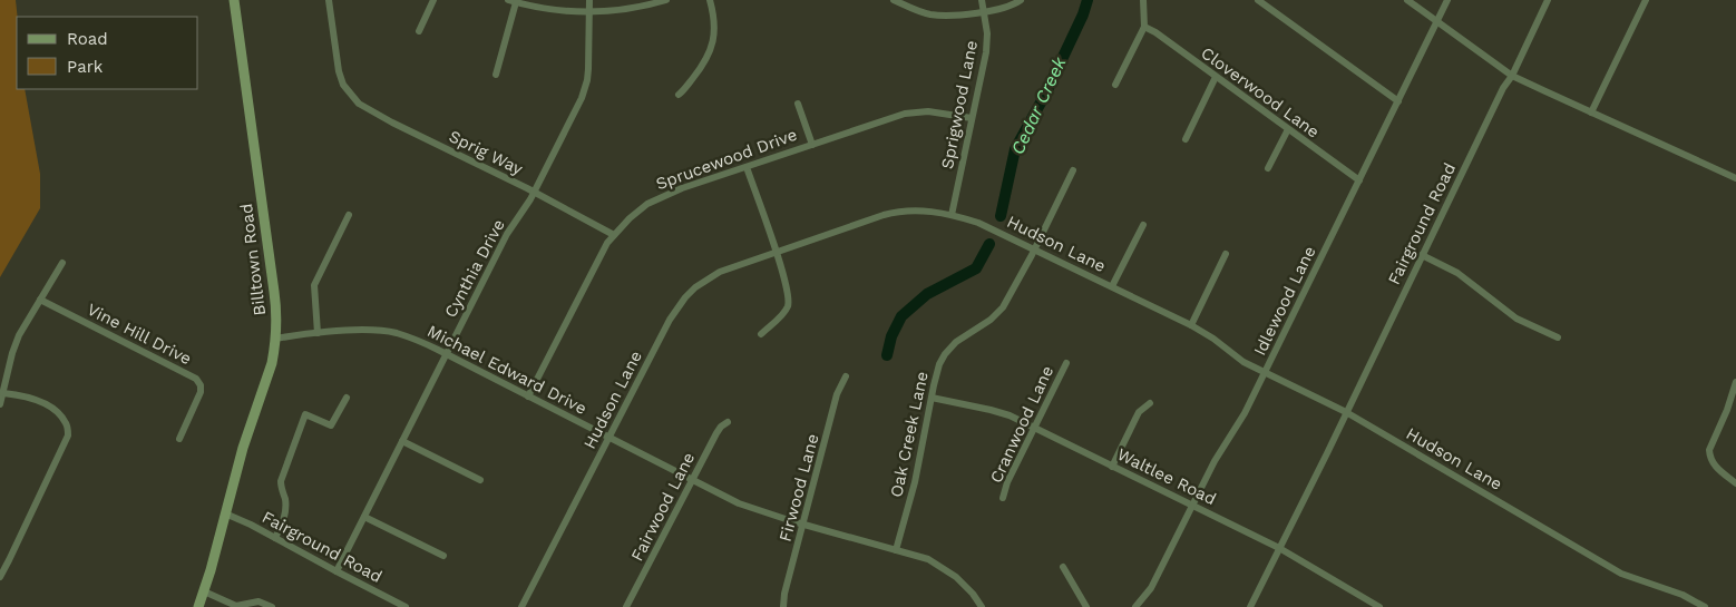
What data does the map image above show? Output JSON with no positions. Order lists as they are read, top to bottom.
{
  "streets": {
    "main road": ["Billtown Road"],
    "street": [
      "Cloverwood Lane",
      "Sprigwood Lane",
      "Sprig Way",
      "Sprucewood Drive",
      "Fairground Road",
      "Hudson Lane",
      "Cynthia Drive",
      "Idlewood Lane",
      "Vine Hill Drive",
      "Michael Edward Drive",
      "Cranwood Lane",
      "Oak Creek Lane",
      "Waltlee Road",
      "Firwood Lane",
      "Fairwood Lane"
    ]
  },
  "crossings": [
    ["Cloverwood Lane", "Idlewood Lane"],
    ["Sprigwood Lane", "Sprucewood Drive"],
    ["Sprigwood Lane", "Hudson Lane"],
    ["Sprig Way", "Sprucewood Drive"],
    ["Sprig Way", "Cynthia Drive"],
    ["Sprucewood Drive", "Michael Edward Drive"],
    ["Fairground Road", "Hudson Lane"],
    ["Fairground Road", "Billtown Road"],
    ["Fairground Road", "Cynthia Drive"],
    ["Fairground Road", "Waltlee Road"],
    ["Hudson Lane", "Idlewood Lane"],
    ["Hudson Lane", "Michael Edward Drive"],
    ["Hudson Lane", "Oak Creek Lane"],
    ["Billtown Road", "Michael Edward Drive"],
    ["Cynthia Drive", "Michael Edward Drive"],
    ["Idlewood Lane", "Waltlee Road"],
    ["Michael Edward Drive", "Oak Creek Lane"],
    ["Michael Edward Drive", "Firwood Lane"],
    ["Michael Edward Drive", "Fairwood Lane"],
    ["Cranwood Lane", "Waltlee Road"],
    ["Oak Creek Lane", "Waltlee Road"]
  ],
  "water": ["Cedar Creek"],
  "legend": ["Road", "Park"]
}
